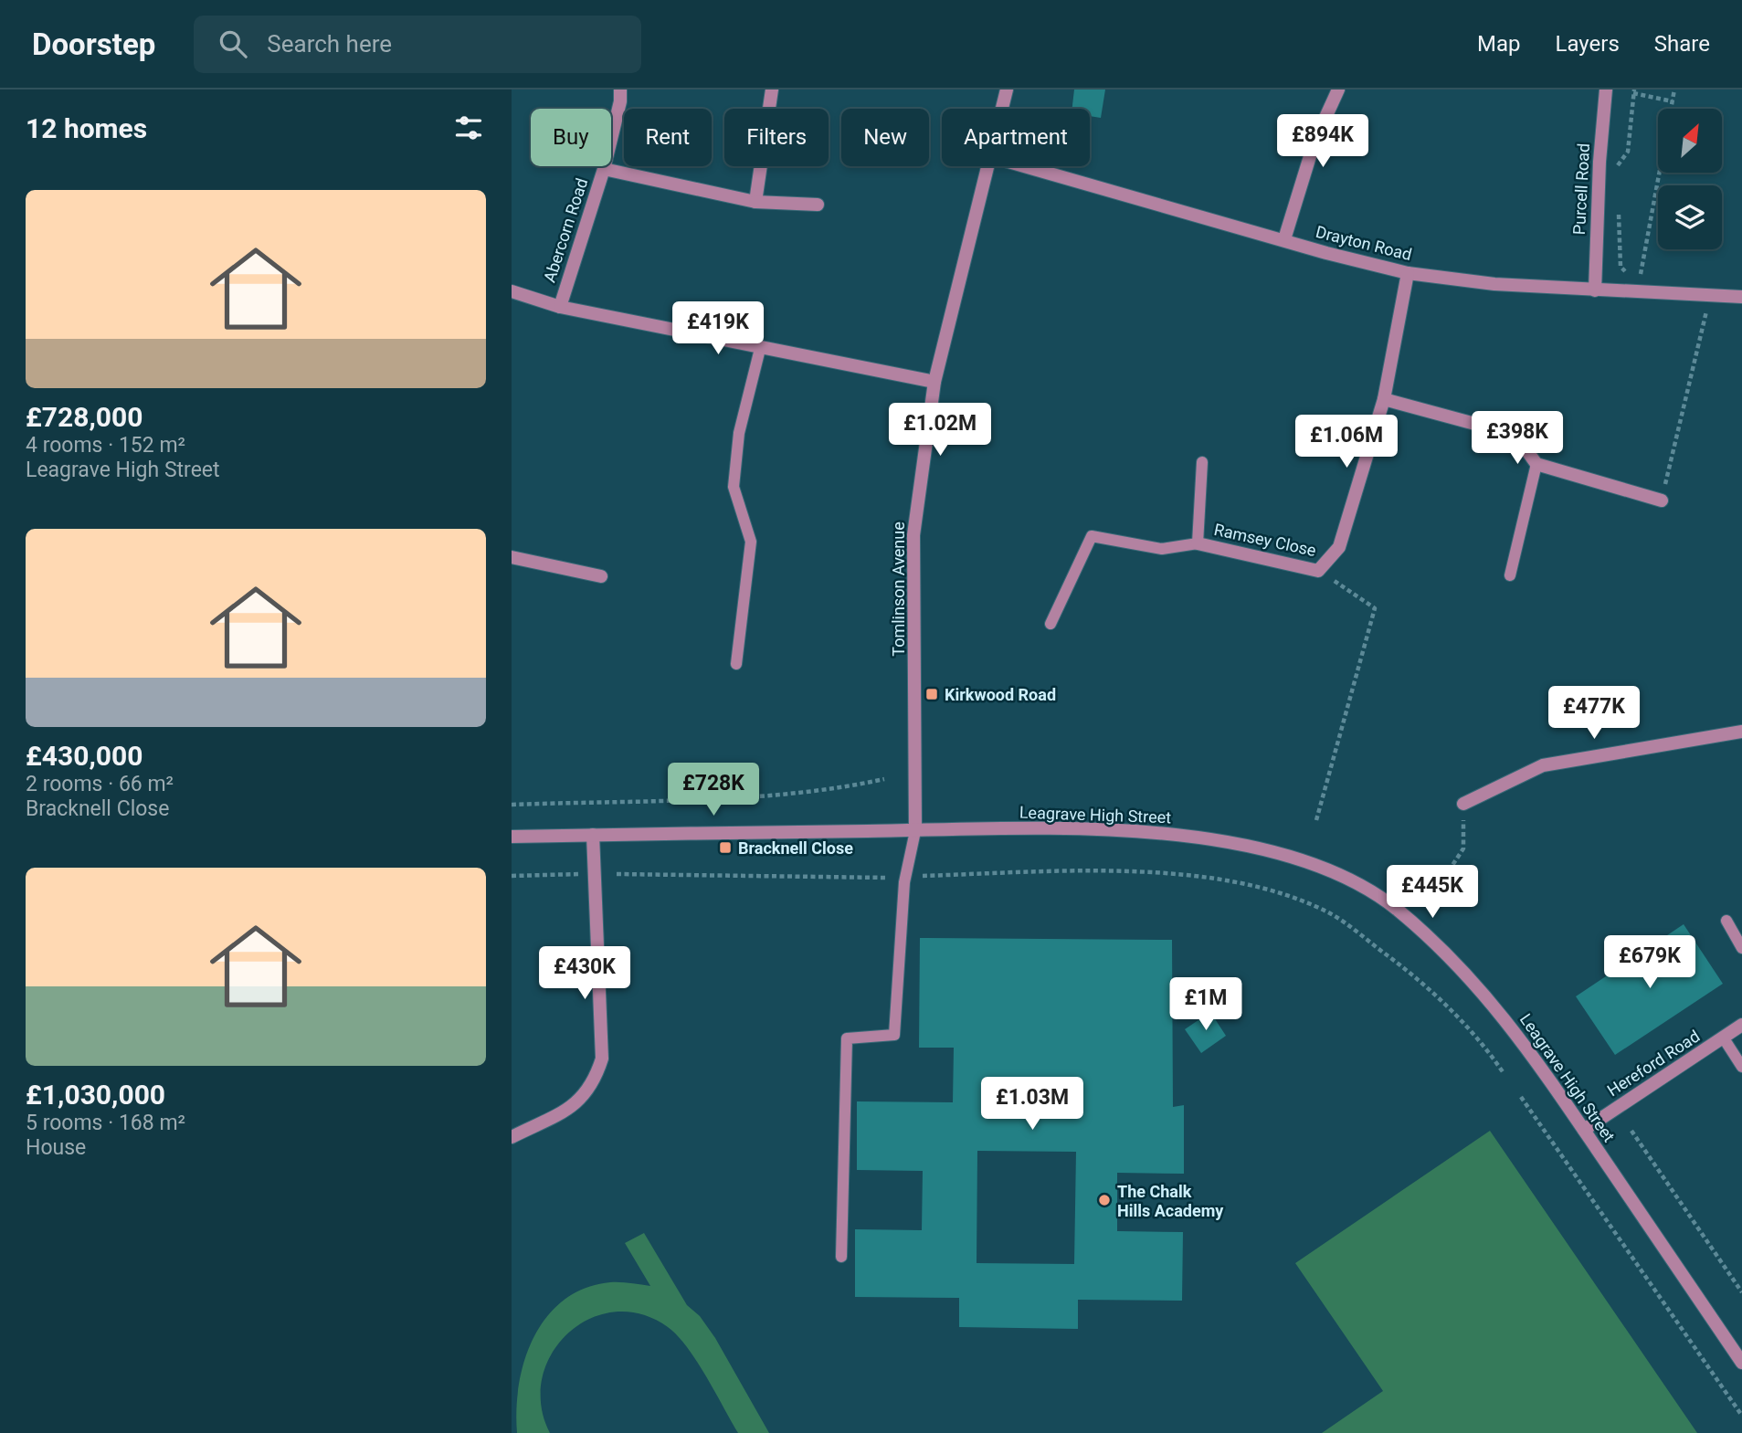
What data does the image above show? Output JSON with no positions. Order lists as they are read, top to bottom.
{
  "streets": {
    "street": [
      "Purcell Road",
      "Abercorn Road",
      "Drayton Road",
      "Ramsey Close",
      "Tomlinson Avenue",
      "Leagrave High Street",
      "Hereford Road"
    ]
  },
  "crossings": [
    ["Purcell Road", "Drayton Road"],
    ["Drayton Road", "Ramsey Close"],
    ["Tomlinson Avenue", "Leagrave High Street"],
    ["Leagrave High Street", "Hereford Road"]
  ],
  "places": {
    "transit": ["Kirkwood Road", "Bracknell Close"],
    "other": ["The Chalk Hills Academy"]
  },
  "north": "top right",
  "page": {
    "header": "Doorstep",
    "search": "Search here",
    "nav": ["Map", "Layers", "Share"],
    "heading": "12 homes",
    "chip": [
      "Buy",
      "Rent",
      "Filters",
      "New",
      "Apartment"
    ],
    "price": [
      "£894K",
      "£419K",
      "£1.02M",
      "£398K",
      "£1.06M",
      "£477K",
      "£728K",
      "£445K",
      "£679K",
      "£430K",
      "£1M",
      "£1.03M"
    ],
    "list": [
      {
        "name": "£728,000",
        "note": "4 rooms · 152 m² · Leagrave High Street"
      },
      {
        "name": "£430,000",
        "note": "2 rooms · 66 m² · Bracknell Close"
      },
      {
        "name": "£1,030,000",
        "note": "5 rooms · 168 m² · House"
      }
    ]
  }
}
